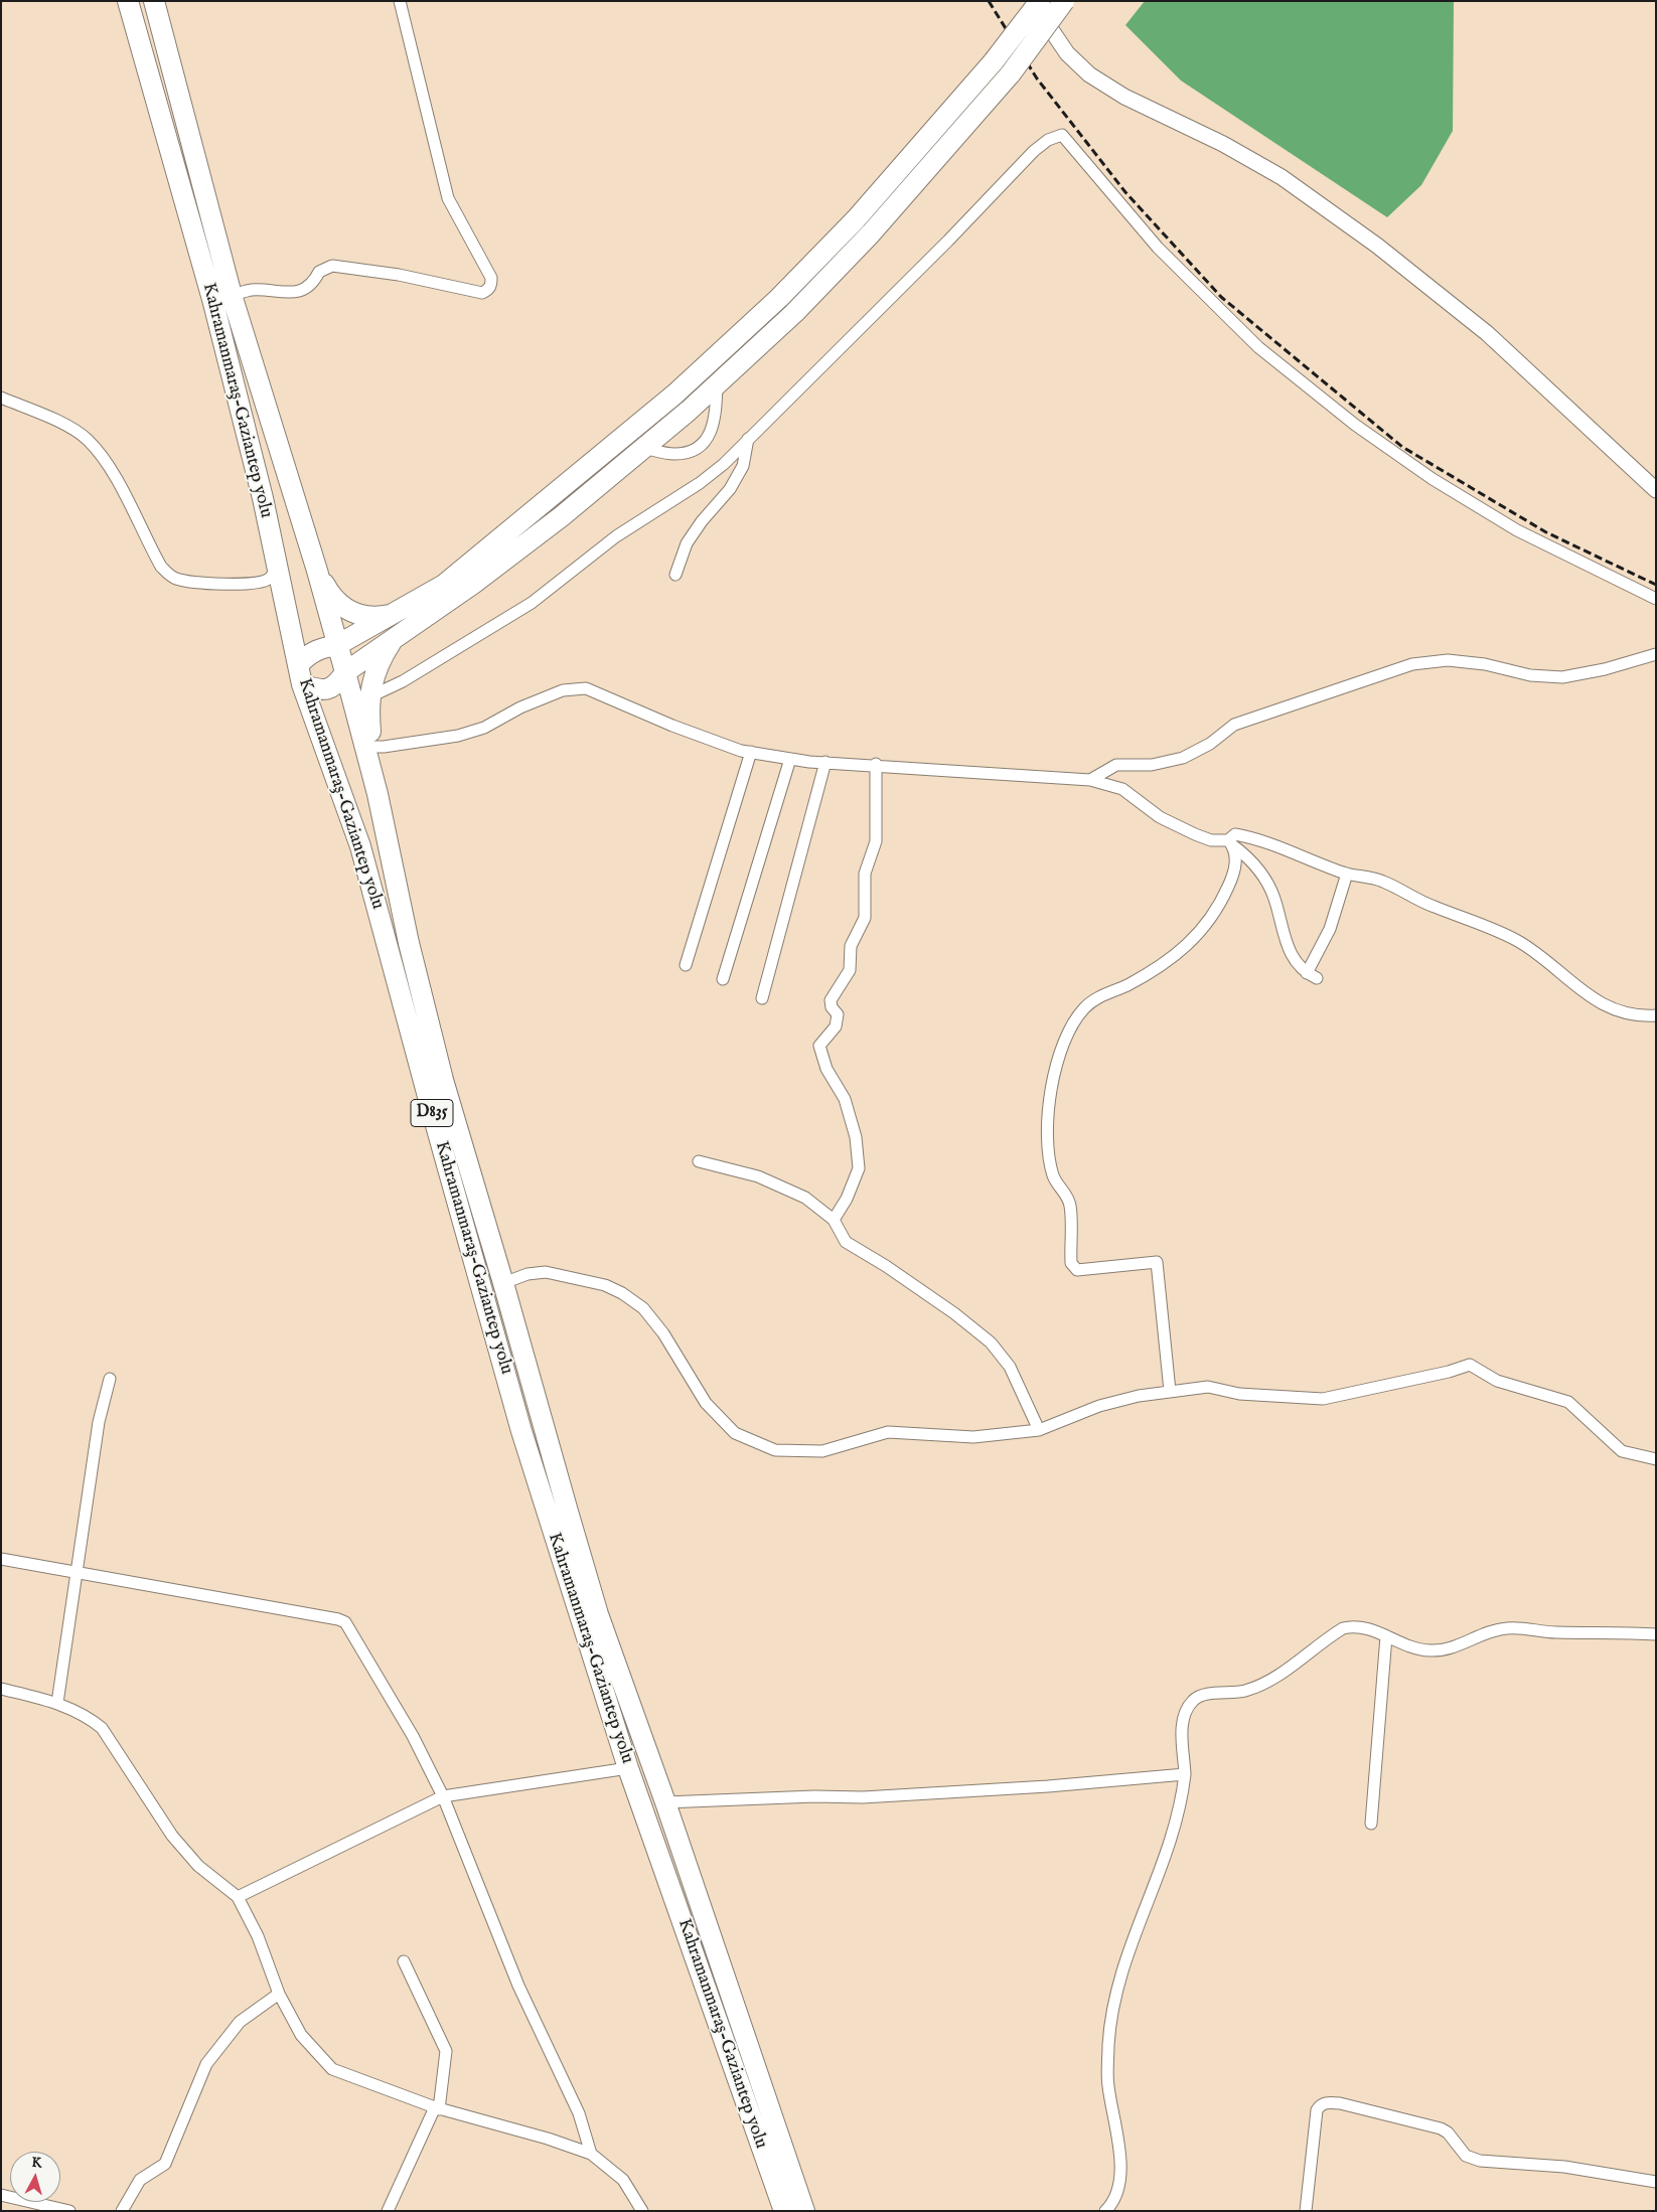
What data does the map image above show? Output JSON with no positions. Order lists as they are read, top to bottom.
{
  "streets": {
    "highway": ["Kahramanmaraş-Gaziantep yolu", "D835"]
  },
  "north": "top"
}
